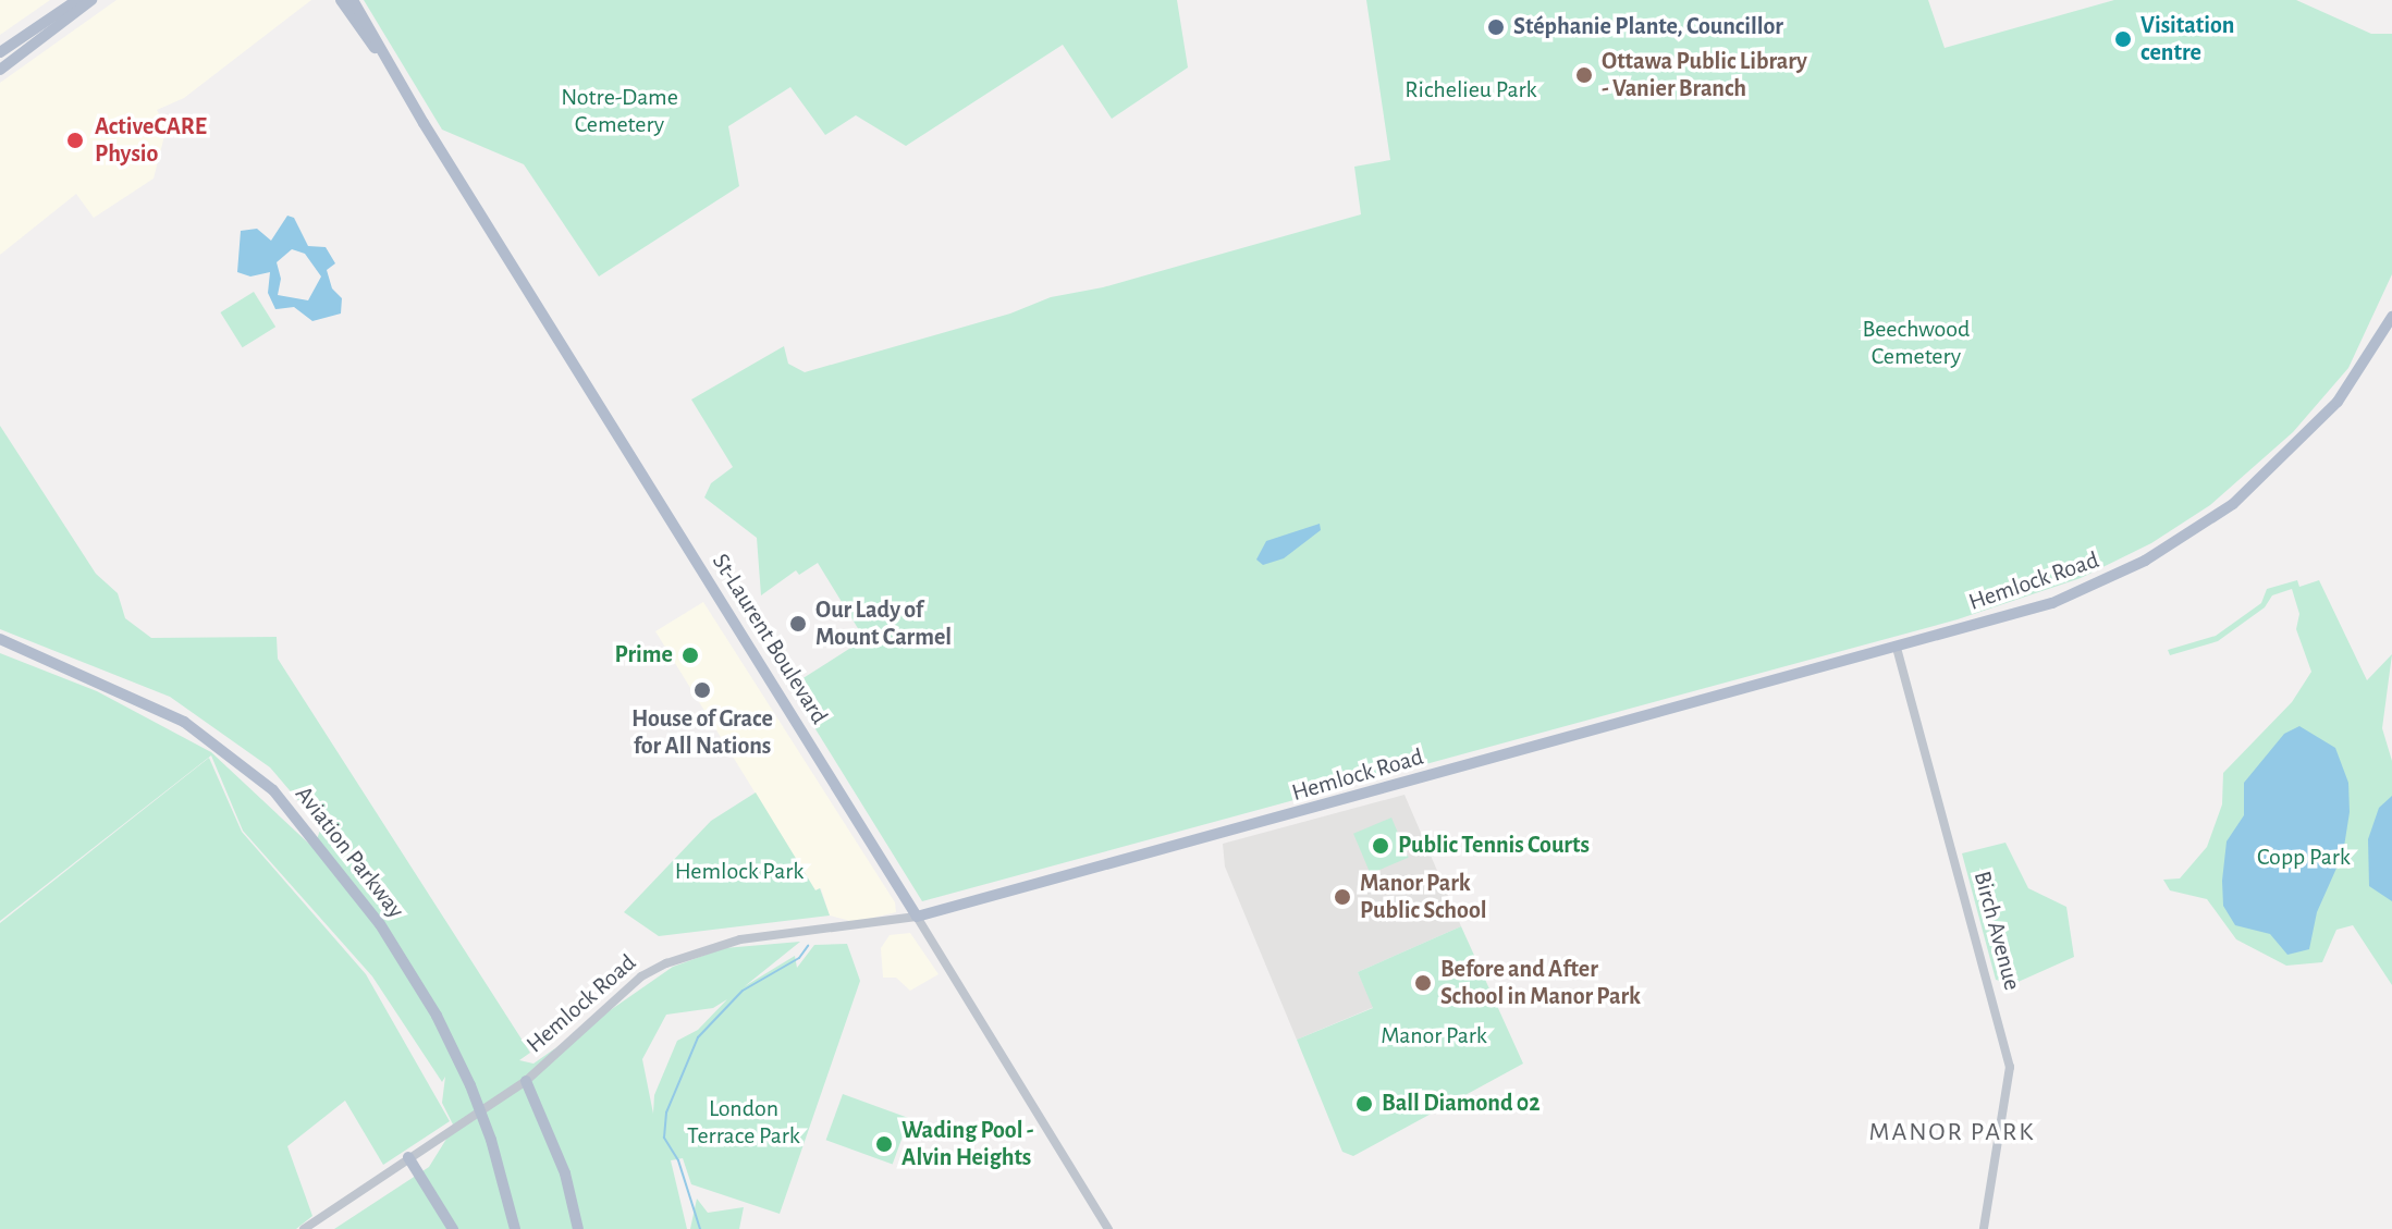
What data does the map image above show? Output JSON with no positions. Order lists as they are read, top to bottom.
{
  "streets": {
    "main road": ["Hemlock Road", "St-Laurent Boulevard", "Aviation Parkway"],
    "street": ["Birch Avenue"]
  },
  "crossings": [
    ["Hemlock Road", "St-Laurent Boulevard"],
    ["Hemlock Road", "Birch Avenue"]
  ],
  "districts": ["MANOR PARK"],
  "parks": [
    "Richelieu Park",
    "Notre-Dame Cemetery",
    "Beechwood Cemetery",
    "Copp Park",
    "Hemlock Park",
    "Manor Park",
    "London Terrace Park"
  ],
  "places": [
    "Stéphanie Plante, Councillor",
    "Visitation centre",
    "Ottawa Public Library - Vanier Branch",
    "ActiveCARE Physio",
    "Our Lady of Mount Carmel",
    "Prime",
    "House of Grace for All Nations",
    "Public Tennis Courts",
    "Manor Park Public School",
    "Before and After School in Manor Park",
    "Ball Diamond 02",
    "Wading Pool - Alvin Heights"
  ]
}
